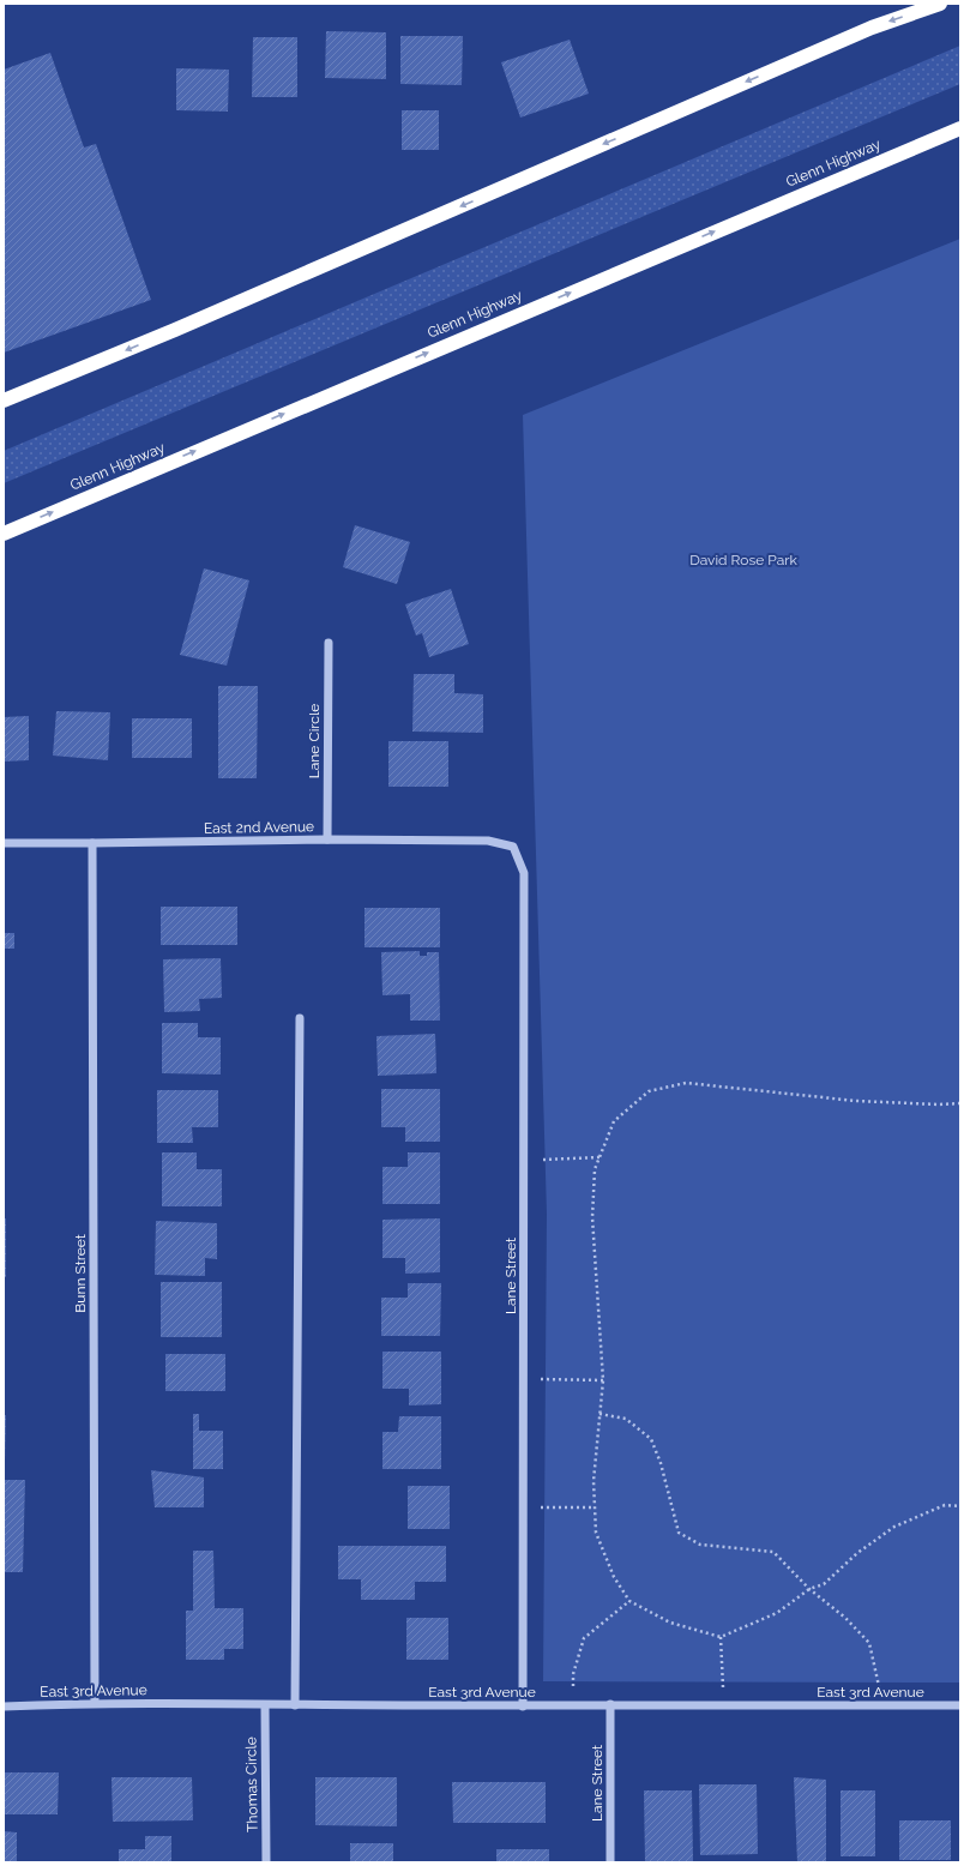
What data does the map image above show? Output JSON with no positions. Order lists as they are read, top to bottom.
{
  "streets": {
    "highway": ["Glenn Highway"],
    "street": [
      "Lane Circle",
      "East 2nd Avenue",
      "Bunn Street",
      "Lane Street",
      "East 3rd Avenue",
      "Thomas Circle"
    ]
  },
  "crossings": [
    ["Lane Circle", "East 2nd Avenue"],
    ["East 2nd Avenue", "Bunn Street"],
    ["East 2nd Avenue", "Lane Street"],
    ["Bunn Street", "East 3rd Avenue"],
    ["Lane Street", "East 3rd Avenue"],
    ["East 3rd Avenue", "Thomas Circle"]
  ],
  "parks": ["David Rose Park"]
}
